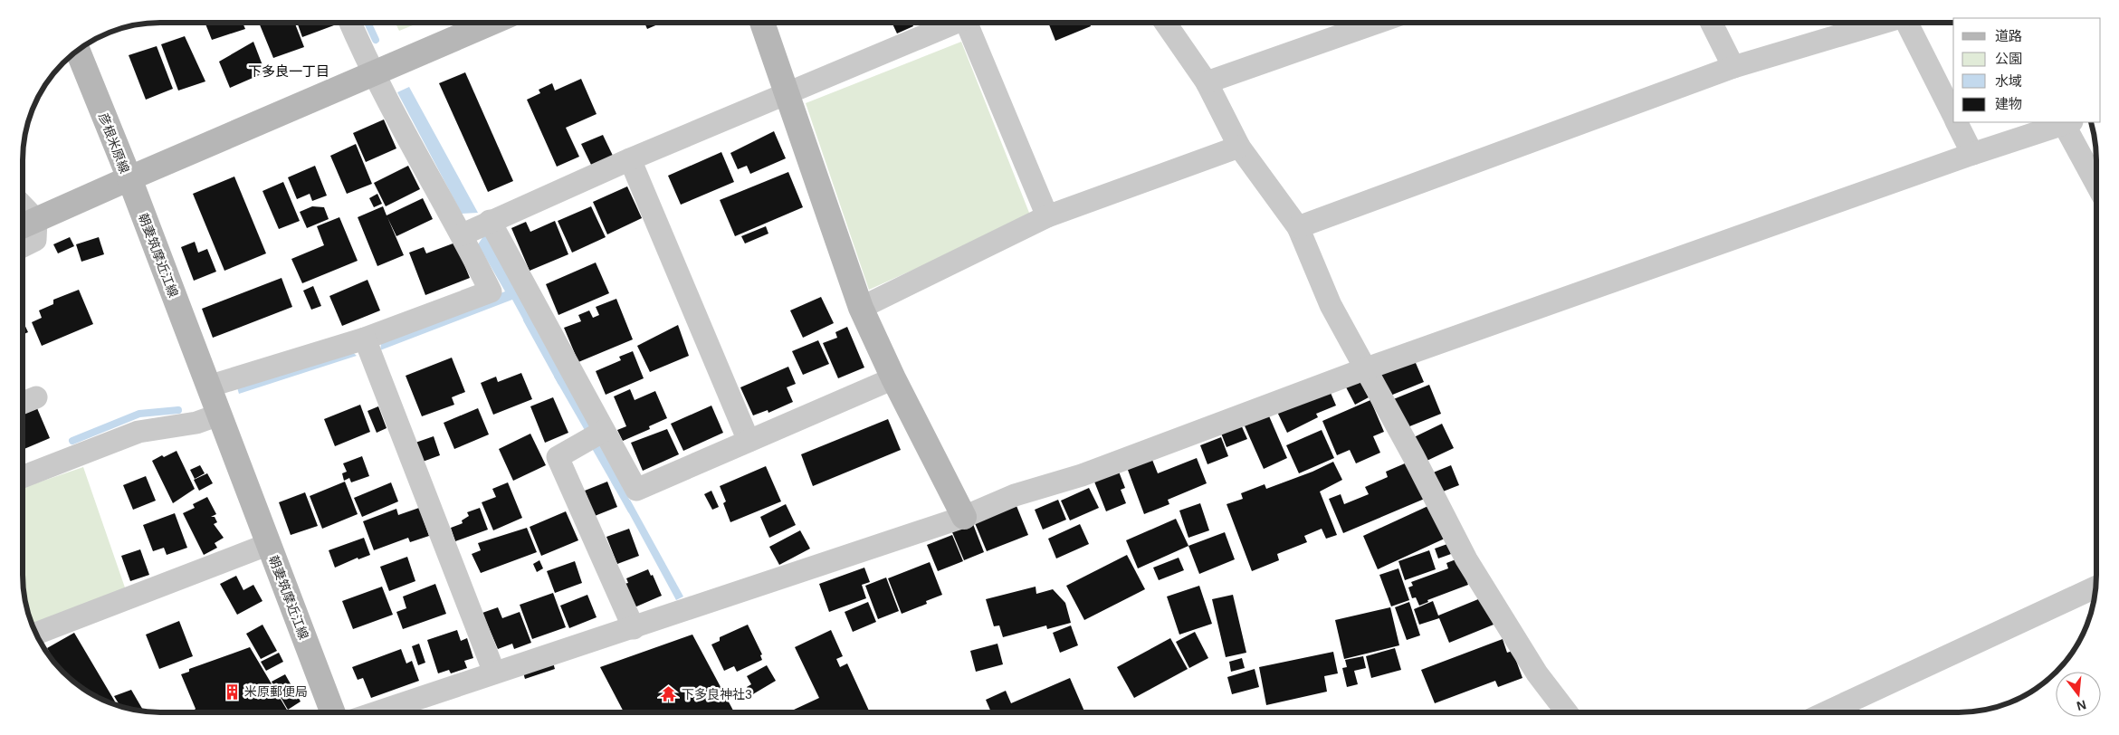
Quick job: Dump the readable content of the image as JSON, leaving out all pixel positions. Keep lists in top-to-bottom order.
{
  "streets": {
    "main road": ["彦根米原線", "朝妻筑摩近江線"]
  },
  "crossings": [
    ["彦根米原線", "朝妻筑摩近江線"]
  ],
  "districts": ["下多良一丁目"],
  "places": {
    "building": ["米原郵便局"],
    "temple": ["下多良神社3"]
  },
  "legend": [
    "道路",
    "公園",
    "水域",
    "建物"
  ],
  "north": "bottom"
}
